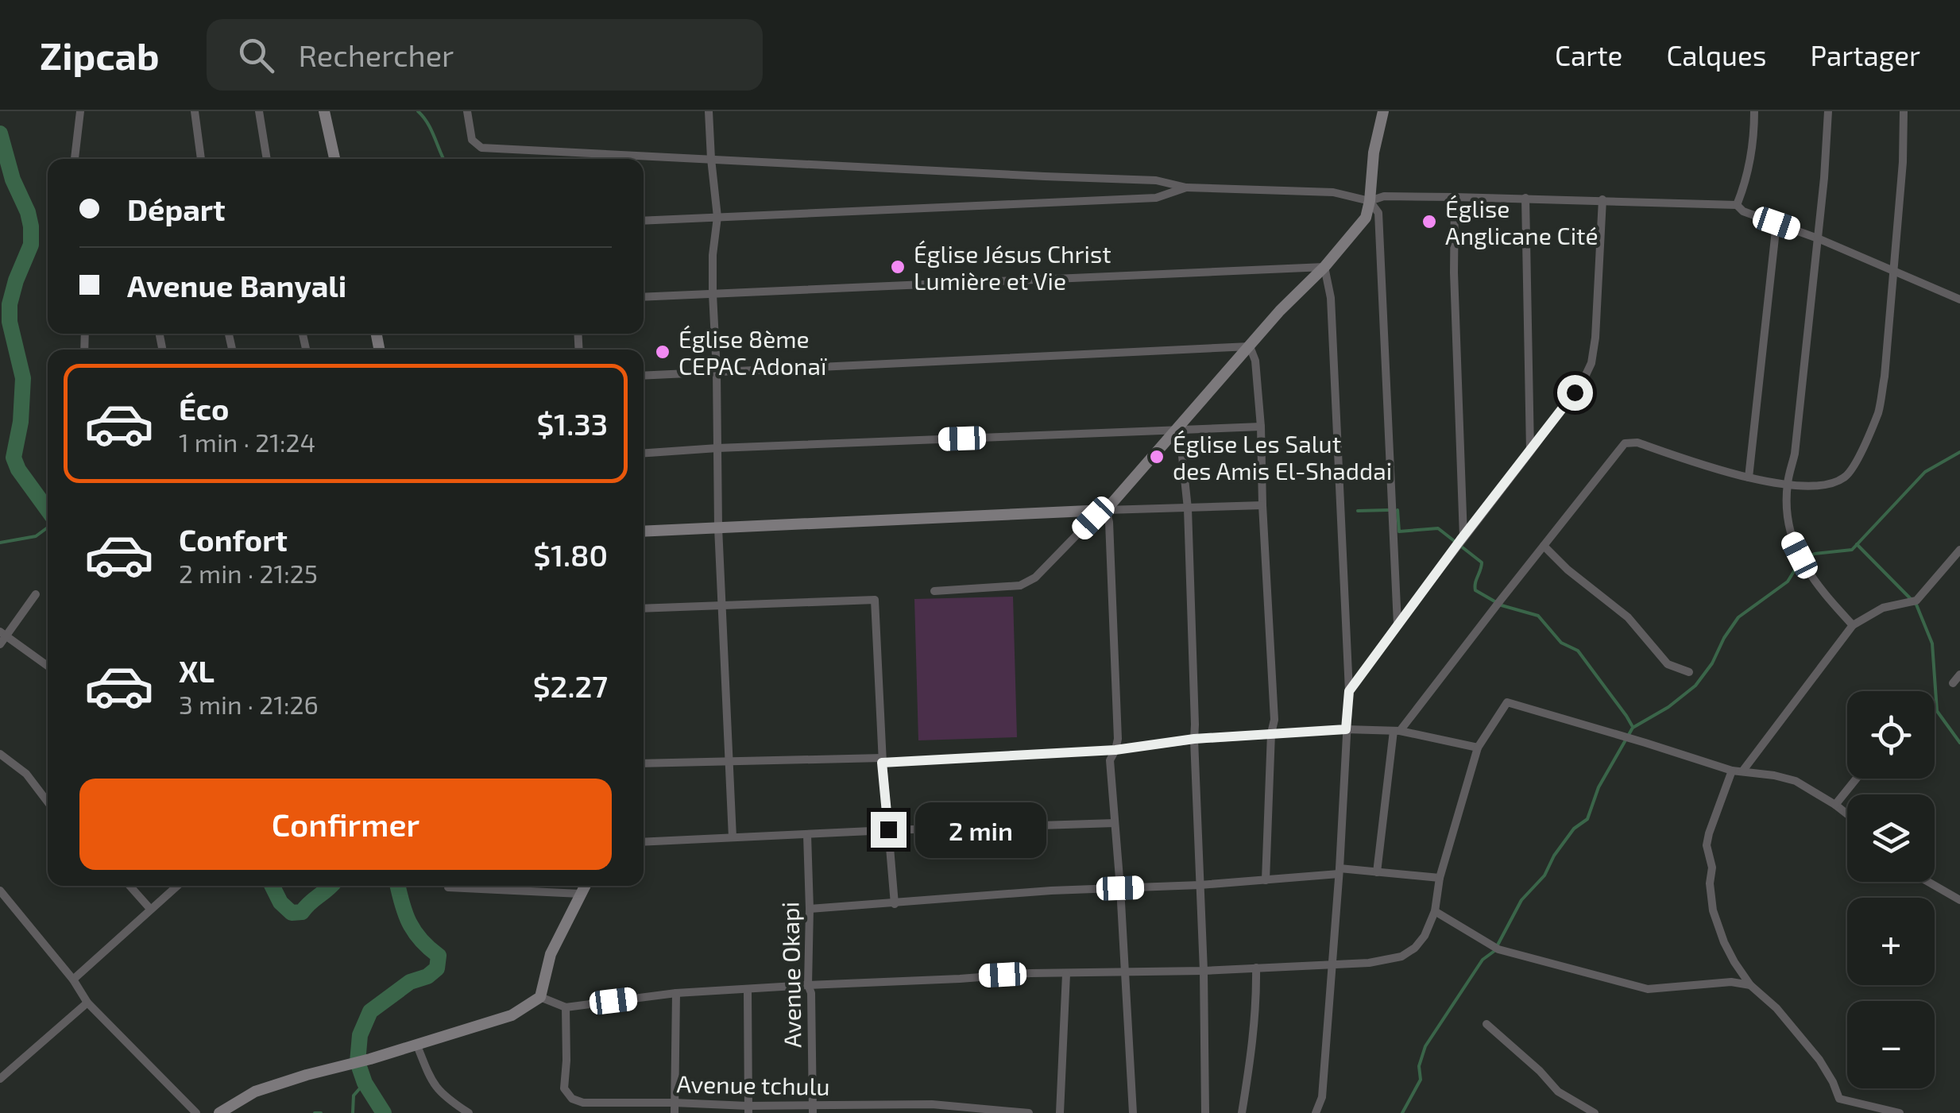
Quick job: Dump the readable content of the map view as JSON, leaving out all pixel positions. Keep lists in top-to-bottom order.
{
  "streets": {
    "street": ["Avenue Okapi", "Avenue tchulu"]
  },
  "crossings": [
    ["Avenue Okapi", "Avenue tchulu"]
  ],
  "places": [
    "Église Anglicane Cité",
    "Église Jésus Christ Lumière et Vie",
    "Église 8ème CEPAC Adonaï",
    "Église Les Salut des Amis El-Shaddai"
  ],
  "page": {
    "header": "Zipcab",
    "search": "Rechercher",
    "nav": ["Carte", "Calques", "Partager"],
    "banner": ["Départ", "Avenue Banyali"],
    "list": [
      {
        "name": "Éco",
        "note": "1 min · 21:24",
        "value": "$1.33"
      },
      {
        "name": "Confort",
        "note": "2 min · 21:25",
        "value": "$1.80"
      },
      {
        "name": "XL",
        "note": "3 min · 21:26",
        "value": "$2.27"
      }
    ],
    "map_buttons": ["+", "−"],
    "buttons": "Confirmer",
    "bubble": "2 min"
  }
}
